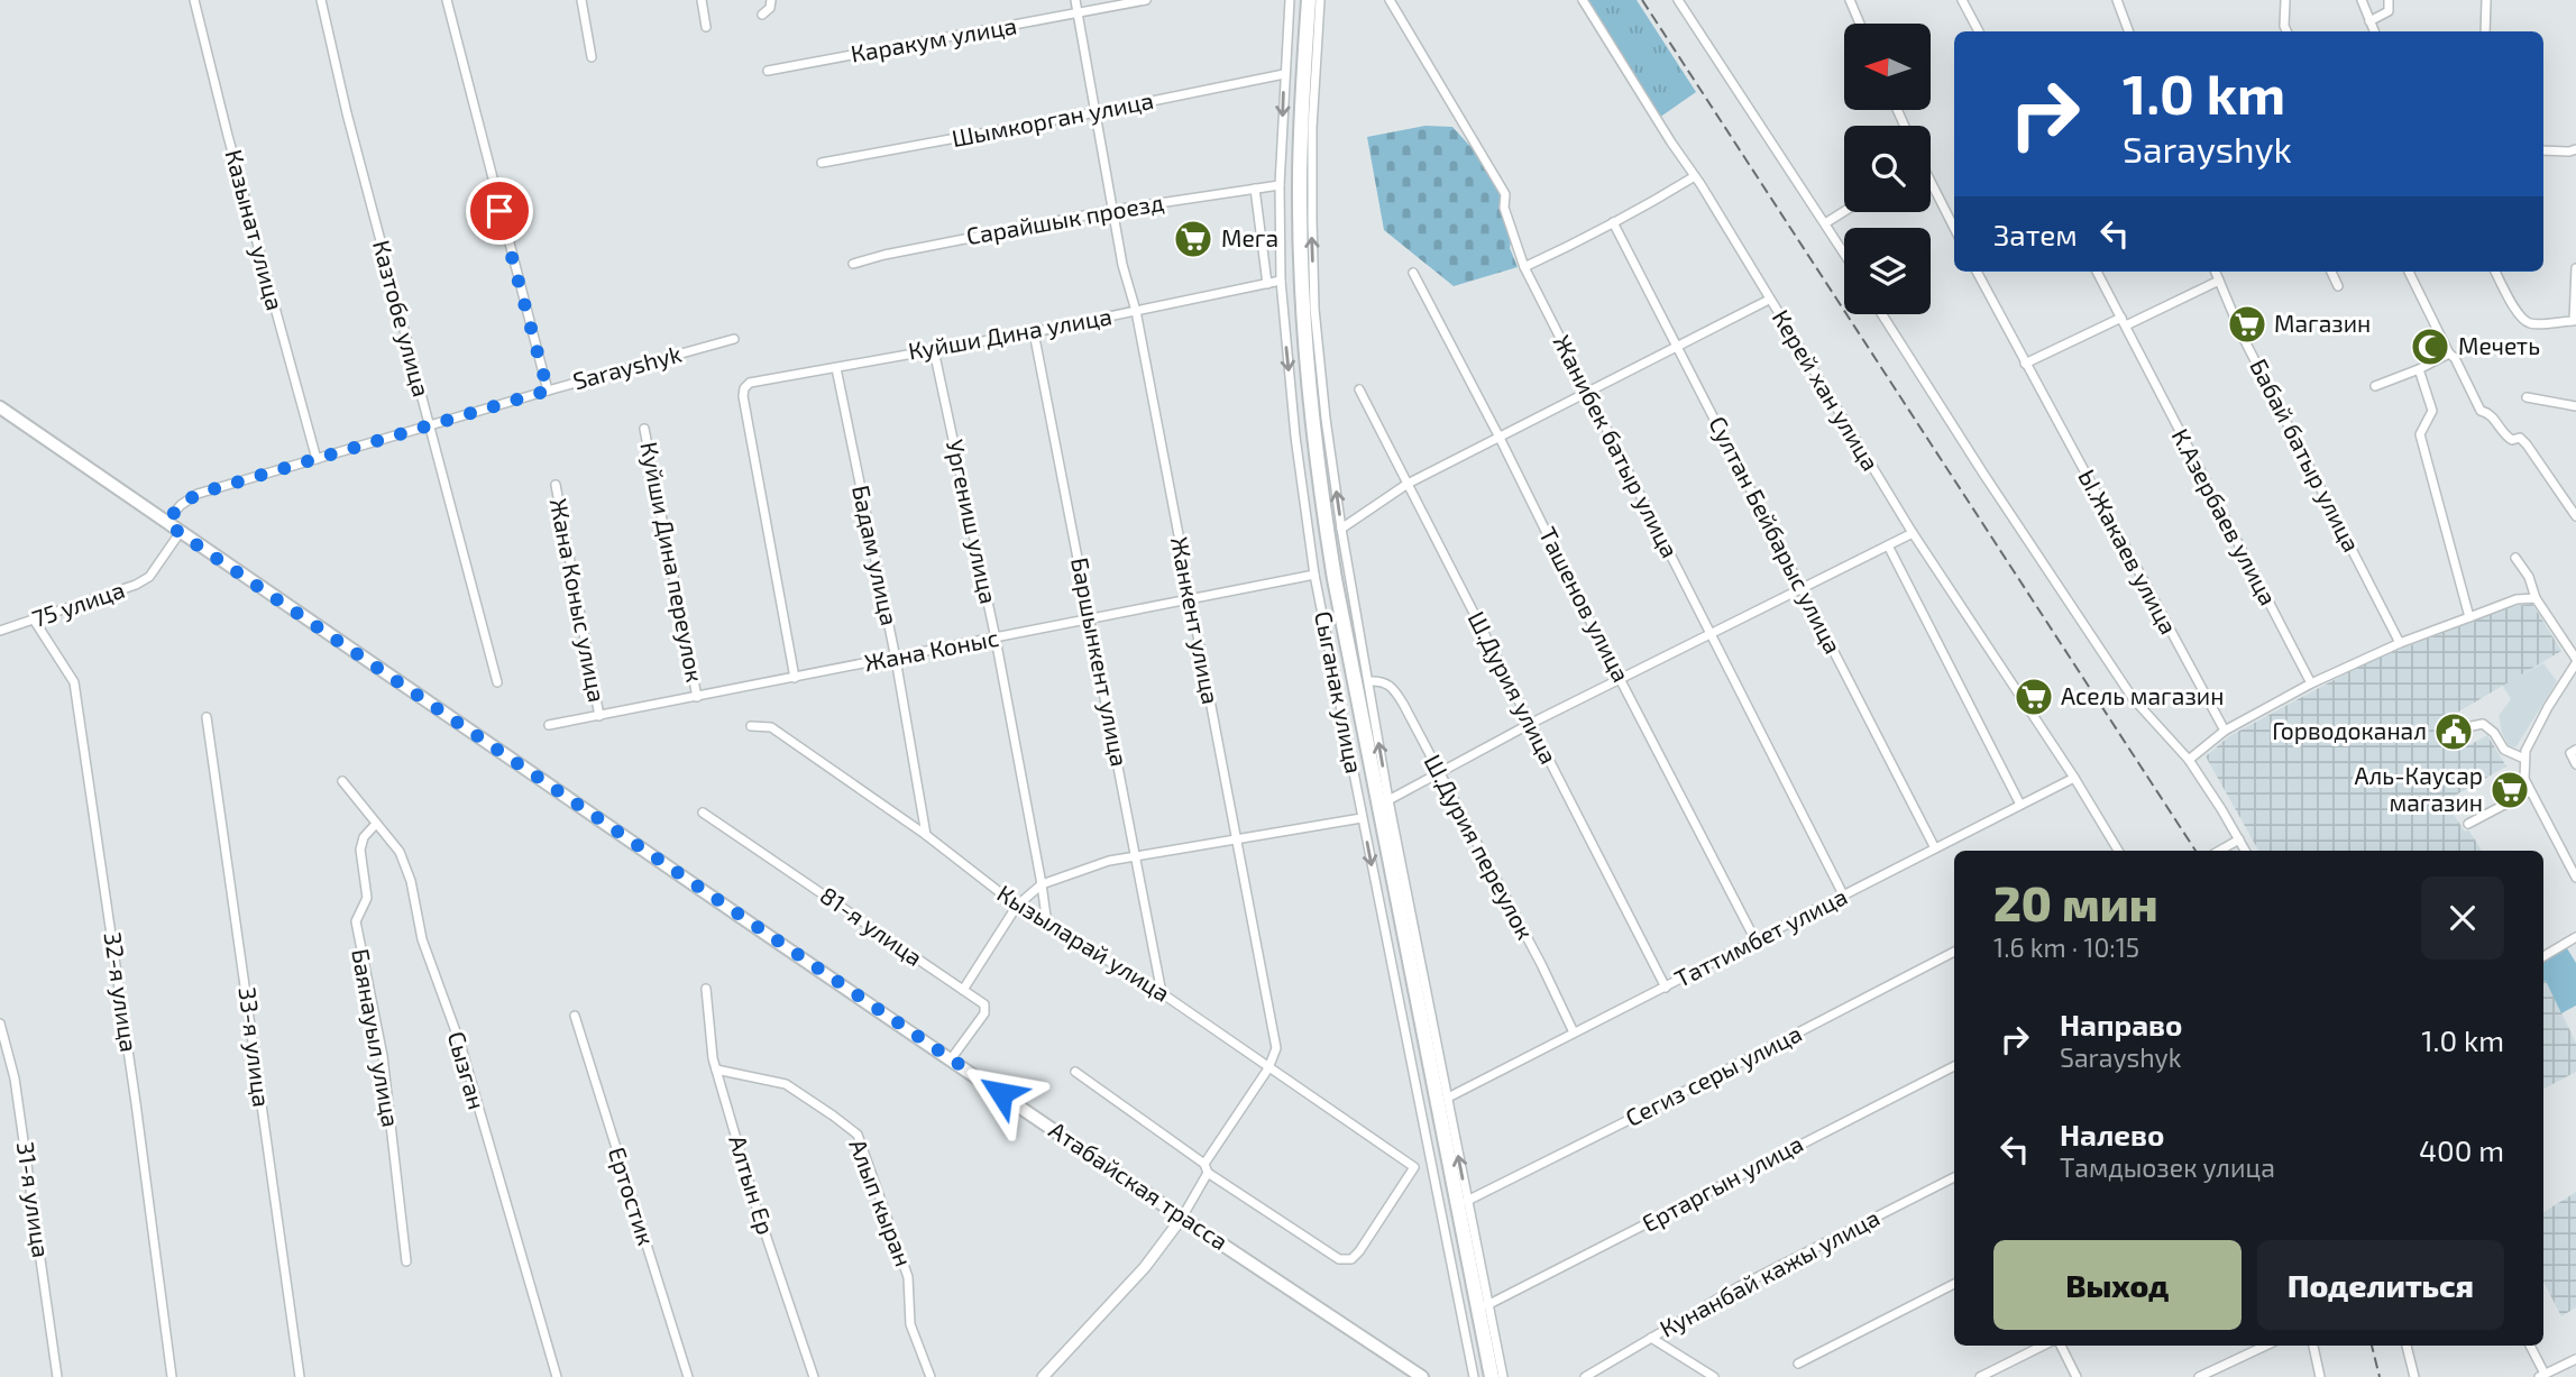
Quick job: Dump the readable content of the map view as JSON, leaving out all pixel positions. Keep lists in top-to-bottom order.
{
  "streets": {
    "main road": ["Атабайская трасса"],
    "street": [
      "Каракум улица",
      "Шымкорган улица",
      "Сарайшык проезд",
      "Казынат улица",
      "Казтобе улица",
      "Куйши Дина улица",
      "Sarayshyk",
      "Керей хан улица",
      "Жанибек батыр улица",
      "Бабай батыр улица",
      "К.Азербаев улица",
      "Ургениш улица",
      "Султан Бейбарыс улица",
      "Ы.Жакаев улица",
      "Бадам улица",
      "Куйши Дина переулок",
      "Жана Коныс улица",
      "75 улица",
      "Ташенов улица",
      "Жанкент улица",
      "Жана Коныс",
      "Баршынкент улица",
      "Ш.Дурия улица",
      "Сыганак улица",
      "Ш.Дурия переулок",
      "81-я улица",
      "Таттимбет улица",
      "Кызыларай улица",
      "32-я улица",
      "Баянауыл улица",
      "33-я улица",
      "Сызган",
      "Сегиз серы улица",
      "Ертаргын улица",
      "Алтын Ер",
      "Ертостик",
      "31-я улица",
      "Алып кыран",
      "Кунанбай кажы улица"
    ]
  },
  "crossings": [
    ["Каракум улица", "Жанкент улица"],
    ["Шымкорган улица", "Жанкент улица"],
    ["Шымкорган улица", "Сыганак улица"],
    ["Сарайшык проезд", "Жанкент улица"],
    ["Сарайшык проезд", "Сыганак улица"],
    ["Казынат улица", "Sarayshyk"],
    ["Казтобе улица", "Sarayshyk"],
    ["Куйши Дина улица", "Ургениш улица"],
    ["Куйши Дина улица", "Бадам улица"],
    ["Куйши Дина улица", "Жанкент улица"],
    ["Куйши Дина улица", "Жана Коныс"],
    ["Куйши Дина улица", "Баршынкент улица"],
    ["Куйши Дина улица", "Сыганак улица"],
    ["Sarayshyk", "Атабайская трасса"],
    ["Керей хан улица", "Таттимбет улица"],
    ["Жанибек батыр улица", "Таттимбет улица"],
    ["Ургениш улица", "Жана Коныс"],
    ["Ургениш улица", "Кызыларай улица"],
    ["Султан Бейбарыс улица", "Таттимбет улица"],
    ["Бадам улица", "Жана Коныс"],
    ["Бадам улица", "Кызыларай улица"],
    ["Куйши Дина переулок", "Жана Коныс"],
    ["Жана Коныс улица", "Жана Коныс"],
    ["75 улица", "32-я улица"],
    ["75 улица", "Атабайская трасса"],
    ["Ташенов улица", "Таттимбет улица"],
    ["Жанкент улица", "Жана Коныс"],
    ["Жанкент улица", "Кызыларай улица"],
    ["Жанкент улица", "Атабайская трасса"],
    ["Жана Коныс", "Баршынкент улица"],
    ["Жана Коныс", "Сыганак улица"],
    ["Баршынкент улица", "Кызыларай улица"],
    ["Ш.Дурия улица", "Таттимбет улица"],
    ["Ш.Дурия переулок", "Таттимбет улица"],
    ["81-я улица", "Атабайская трасса"],
    ["Баянауыл улица", "Сызган"],
    ["Алтын Ер", "Алып кыран"]
  ],
  "places": {
    "supermarket": [
      "Мега",
      "Магазин",
      "Асель магазин",
      "Аль-Каусар магазин"
    ],
    "mosque": ["Мечеть"],
    "public building": ["Горводоканал"]
  },
  "north": "left",
  "page": {
    "turn": ["1.0 km", "Sarayshyk"],
    "then": "Затем",
    "heading": ["20 мин", "1.6 km · 10:15"],
    "list": [
      {
        "name": "Направо",
        "note": "Sarayshyk",
        "value": "1.0 km"
      },
      {
        "name": "Налево",
        "note": "Тамдыозек улица",
        "value": "400 m"
      }
    ],
    "buttons": ["Выход", "Поделиться"]
  }
}
